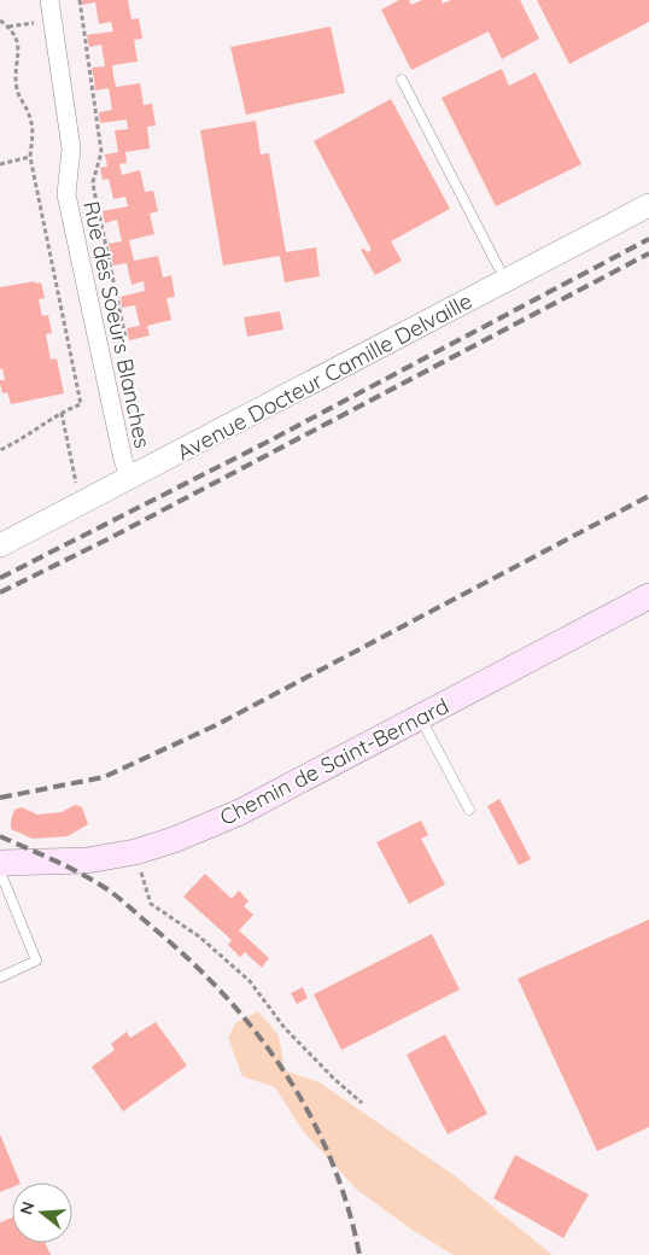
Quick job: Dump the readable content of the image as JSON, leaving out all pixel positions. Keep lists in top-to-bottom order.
{
  "streets": {
    "main road": ["Chemin de Saint-Bernard"],
    "street": ["Rue des Soeurs Blanches", "Avenue Docteur Camille Delvaille"]
  },
  "crossings": [
    ["Rue des Soeurs Blanches", "Avenue Docteur Camille Delvaille"]
  ],
  "north": "left"
}
